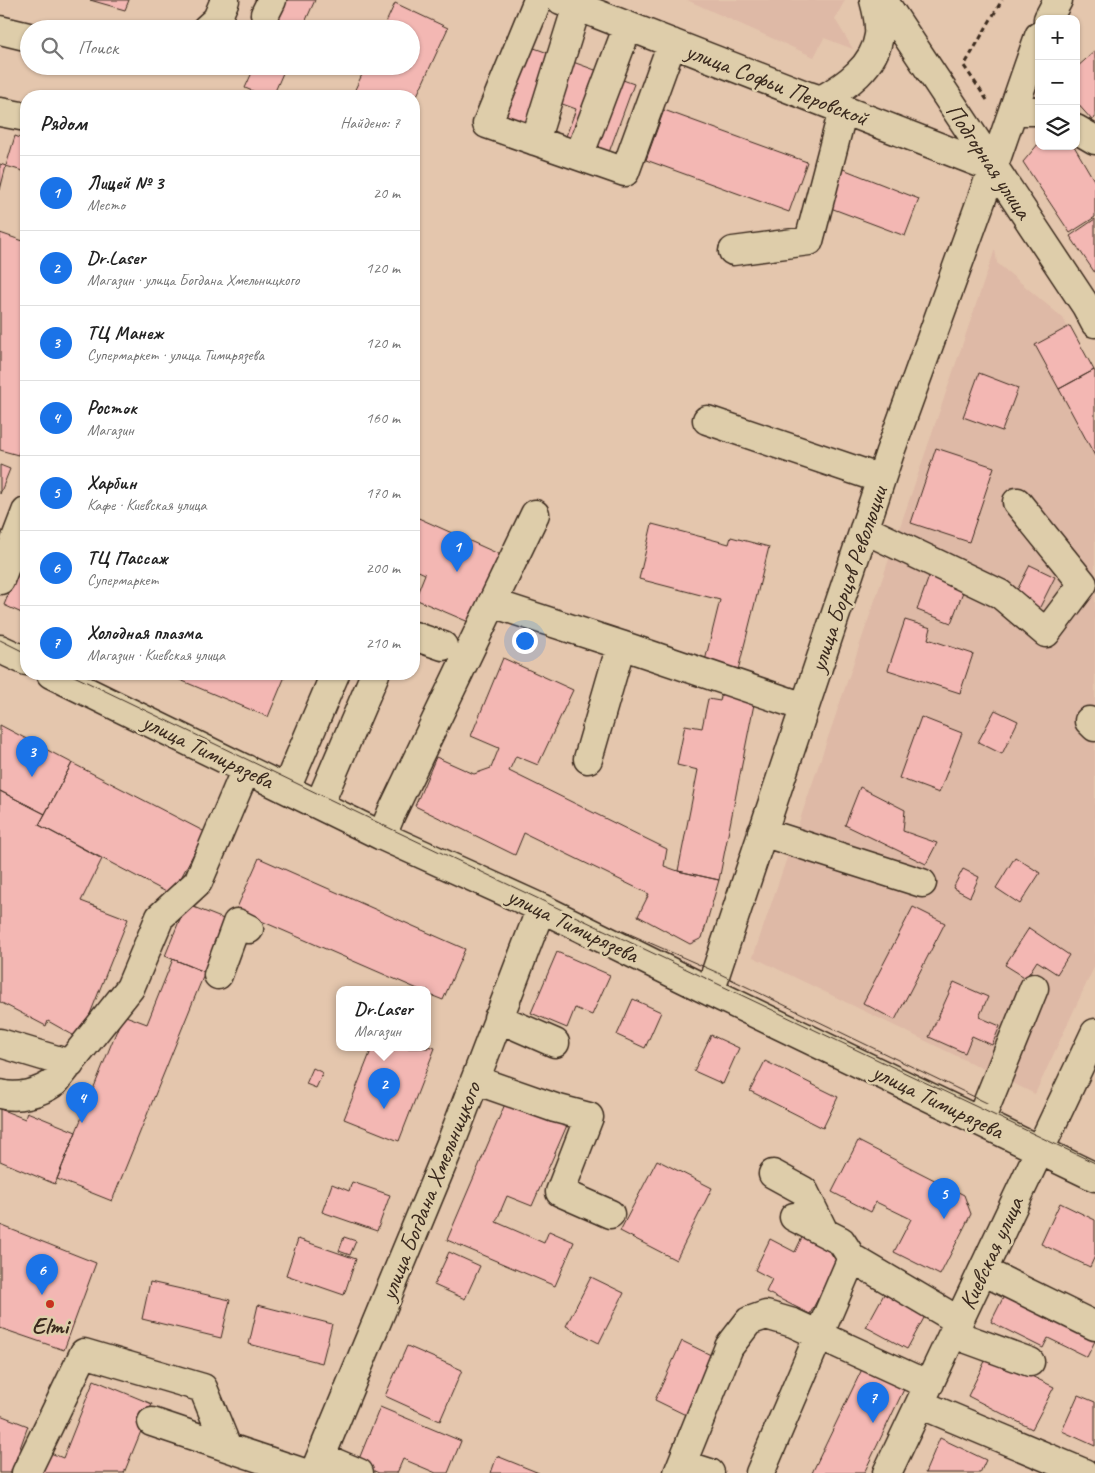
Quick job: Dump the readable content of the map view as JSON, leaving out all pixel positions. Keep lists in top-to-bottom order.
{
  "streets": {
    "street": [
      "улица Софьи Перовской",
      "Подгорная улица",
      "улица Борцов Революции",
      "улица Тимирязева",
      "улица Богдана Хмельницкого",
      "Киевская улица"
    ]
  },
  "crossings": [
    ["улица Софьи Перовской", "Подгорная улица"],
    ["улица Софьи Перовской", "улица Борцов Революции"],
    ["Подгорная улица", "улица Борцов Революции"],
    ["улица Борцов Революции", "улица Тимирязева"],
    ["улица Тимирязева", "улица Богдана Хмельницкого"],
    ["улица Тимирязева", "Киевская улица"]
  ],
  "places": ["Elmi"],
  "page": {
    "map_buttons": ["+", "−"],
    "search": "Поиск",
    "heading": ["Рядом", "Найдено: 7"],
    "list": [
      {
        "mark": "1",
        "name": "Лицей № 3",
        "note": "Место",
        "value": "20 m"
      },
      {
        "mark": "2",
        "name": "Dr.Laser",
        "note": "Магазин · улица Богдана Хмельницкого",
        "value": "120 m"
      },
      {
        "mark": "3",
        "name": "ТЦ Манеж",
        "note": "Супермаркет · улица Тимирязева",
        "value": "120 m"
      },
      {
        "mark": "4",
        "name": "Росток",
        "note": "Магазин",
        "value": "160 m"
      },
      {
        "mark": "5",
        "name": "Харбин",
        "note": "Кафе · Киевская улица",
        "value": "170 m"
      },
      {
        "mark": "6",
        "name": "ТЦ Пассаж",
        "note": "Супермаркет",
        "value": "200 m"
      },
      {
        "mark": "7",
        "name": "Холодная плазма",
        "note": "Магазин · Киевская улица",
        "value": "210 m"
      }
    ],
    "pins": [
      "1",
      "3",
      "2",
      "4",
      "5",
      "6",
      "7"
    ],
    "popup": ["Dr.Laser", "Магазин"]
  }
}
